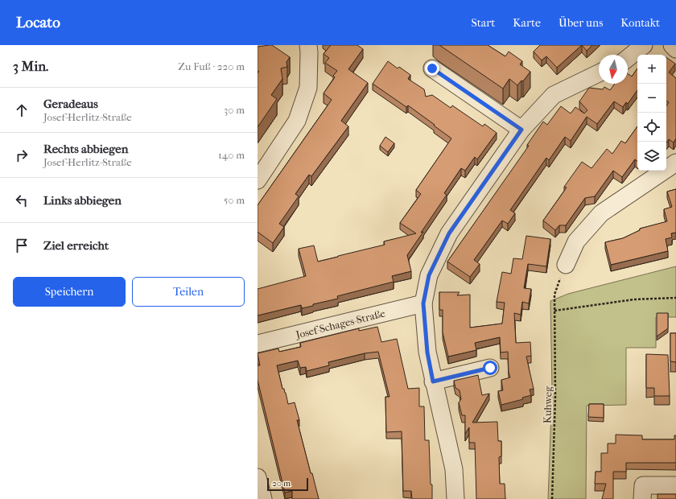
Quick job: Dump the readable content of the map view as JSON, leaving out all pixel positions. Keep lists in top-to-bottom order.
{
  "streets": {
    "street": ["Josef-Schages-Straße"],
    "path": ["Kuhweg"]
  },
  "scale_bar": "20 m",
  "north": "bottom",
  "page": {
    "header": "Locato",
    "nav": [
      "Start",
      "Karte",
      "Über uns",
      "Kontakt"
    ],
    "heading": ["3 Min.", "Zu Fuß · 220 m"],
    "map_buttons": ["+", "−"],
    "list": [
      ["Geradeaus", "Josef-Herlitz-Straße", "30 m"],
      ["Rechts abbiegen", "Josef-Herlitz-Straße", "140 m"],
      ["Links abbiegen", "50 m"],
      "Ziel erreicht"
    ],
    "buttons": ["Speichern", "Teilen"],
    "scale": "20 m"
  }
}
